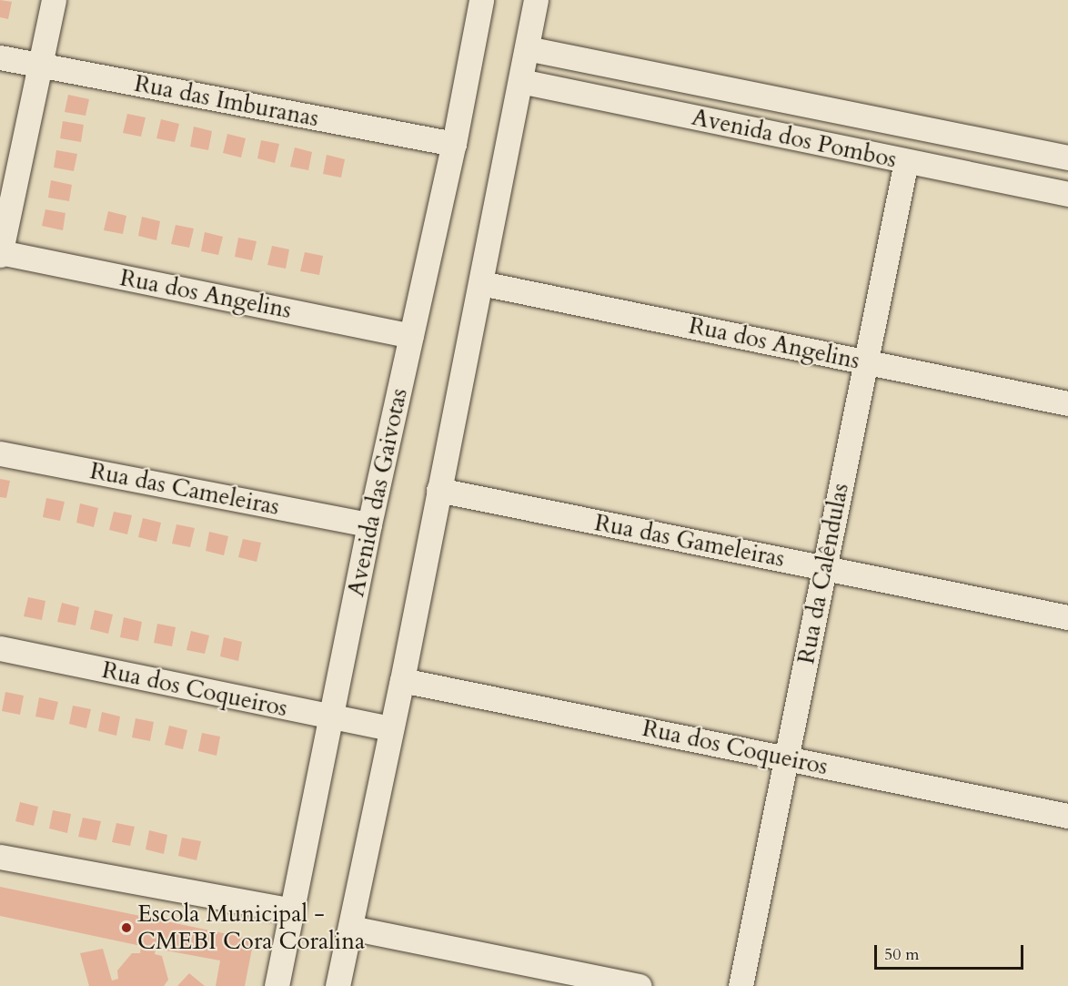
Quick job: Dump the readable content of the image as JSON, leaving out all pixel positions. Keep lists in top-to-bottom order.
{
  "streets": {
    "street": [
      "Rua das Imburanas",
      "Avenida dos Pombos",
      "Rua dos Angelins",
      "Rua das Cameleiras",
      "Avenida das Gaivotas",
      "Rua das Gameleiras",
      "Rua da Calêndulas",
      "Rua dos Coqueiros"
    ]
  },
  "crossings": [
    ["Rua das Imburanas", "Avenida das Gaivotas"],
    ["Avenida dos Pombos", "Rua da Calêndulas"],
    ["Rua dos Angelins", "Avenida das Gaivotas"],
    ["Rua dos Angelins", "Rua da Calêndulas"],
    ["Rua das Cameleiras", "Avenida das Gaivotas"],
    ["Avenida das Gaivotas", "Rua dos Coqueiros"],
    ["Rua das Gameleiras", "Rua da Calêndulas"],
    ["Rua da Calêndulas", "Rua dos Coqueiros"]
  ],
  "places": ["Escola Municipal - CMEBI Cora Coralina"],
  "scale_bar": "50 m"
}
